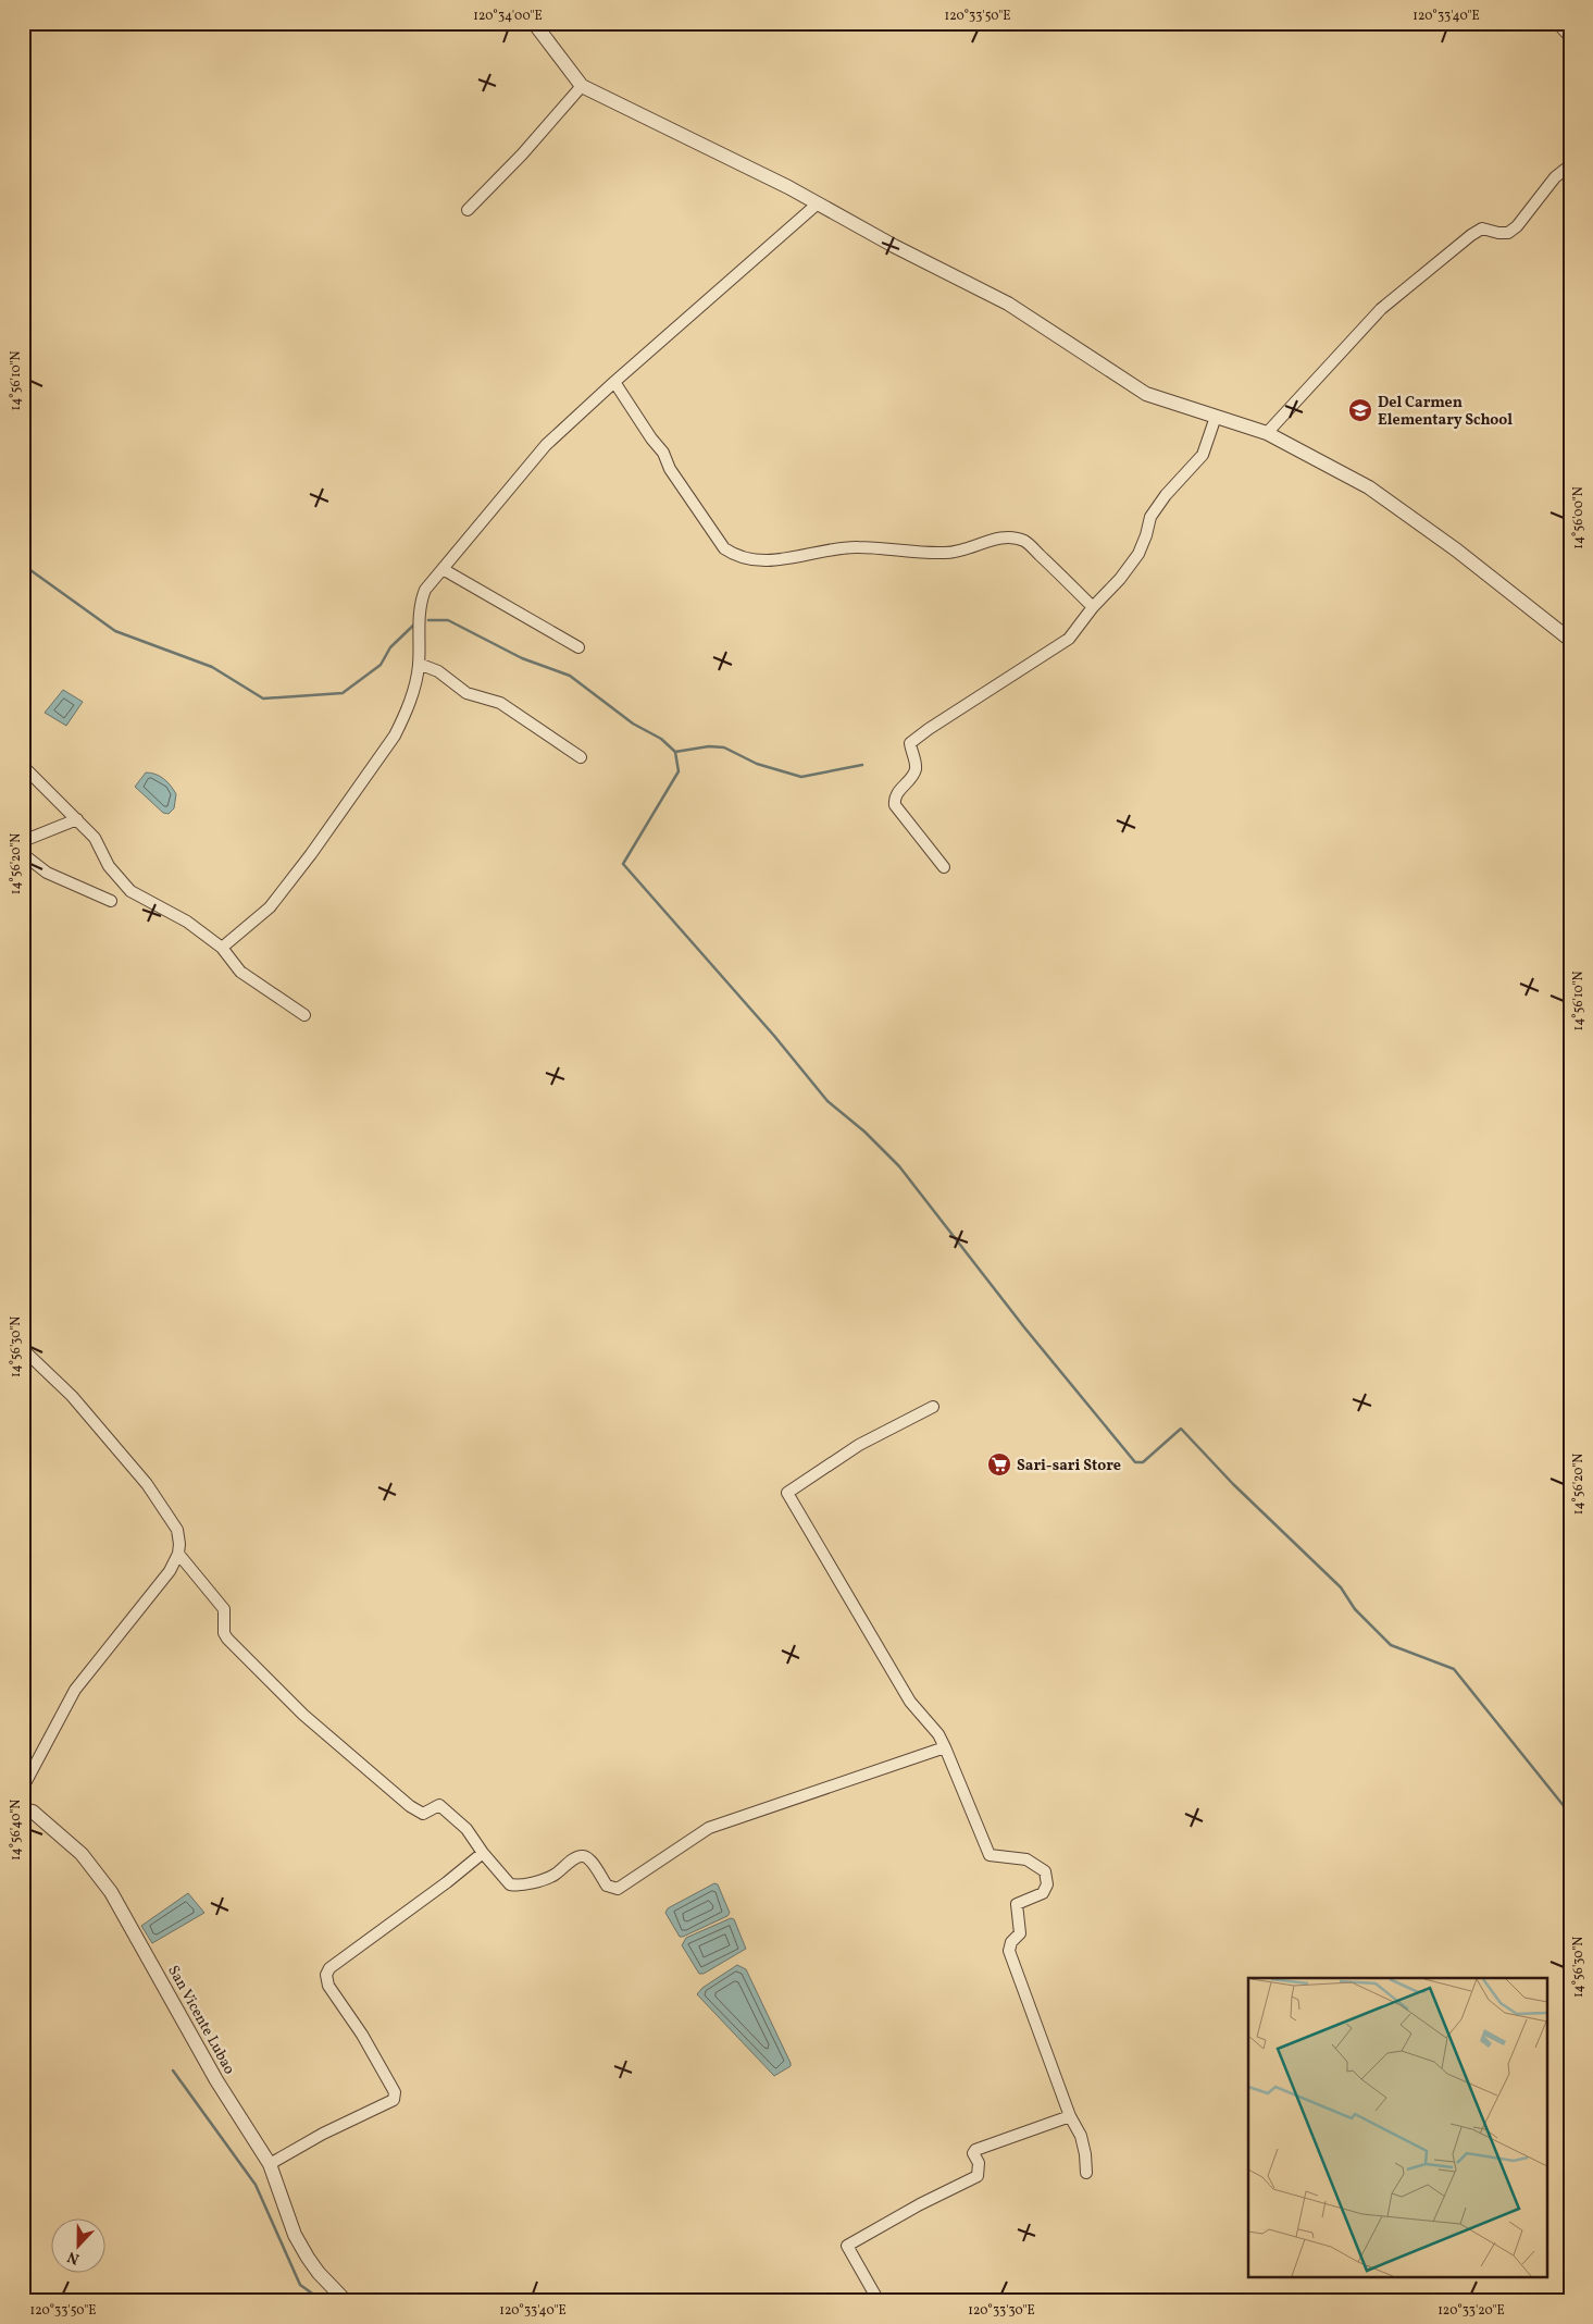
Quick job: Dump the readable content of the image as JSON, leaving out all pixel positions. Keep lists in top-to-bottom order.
{
  "streets": {
    "street": ["San Vicente Lubao"]
  },
  "places": {
    "school or university": ["Del Carmen Elementary School"],
    "supermarket": ["Sari-sari Store"]
  },
  "north": "bottom",
  "coordinates": [
    "120°34'00\"E",
    "120°33'50\"E",
    "120°33'40\"E",
    "14°56'10\"N",
    "14°56'00\"N",
    "14°56'20\"N",
    "14°56'30\"N",
    "14°56'40\"N",
    "120°33'30\"E",
    "120°33'20\"E"
  ]
}
